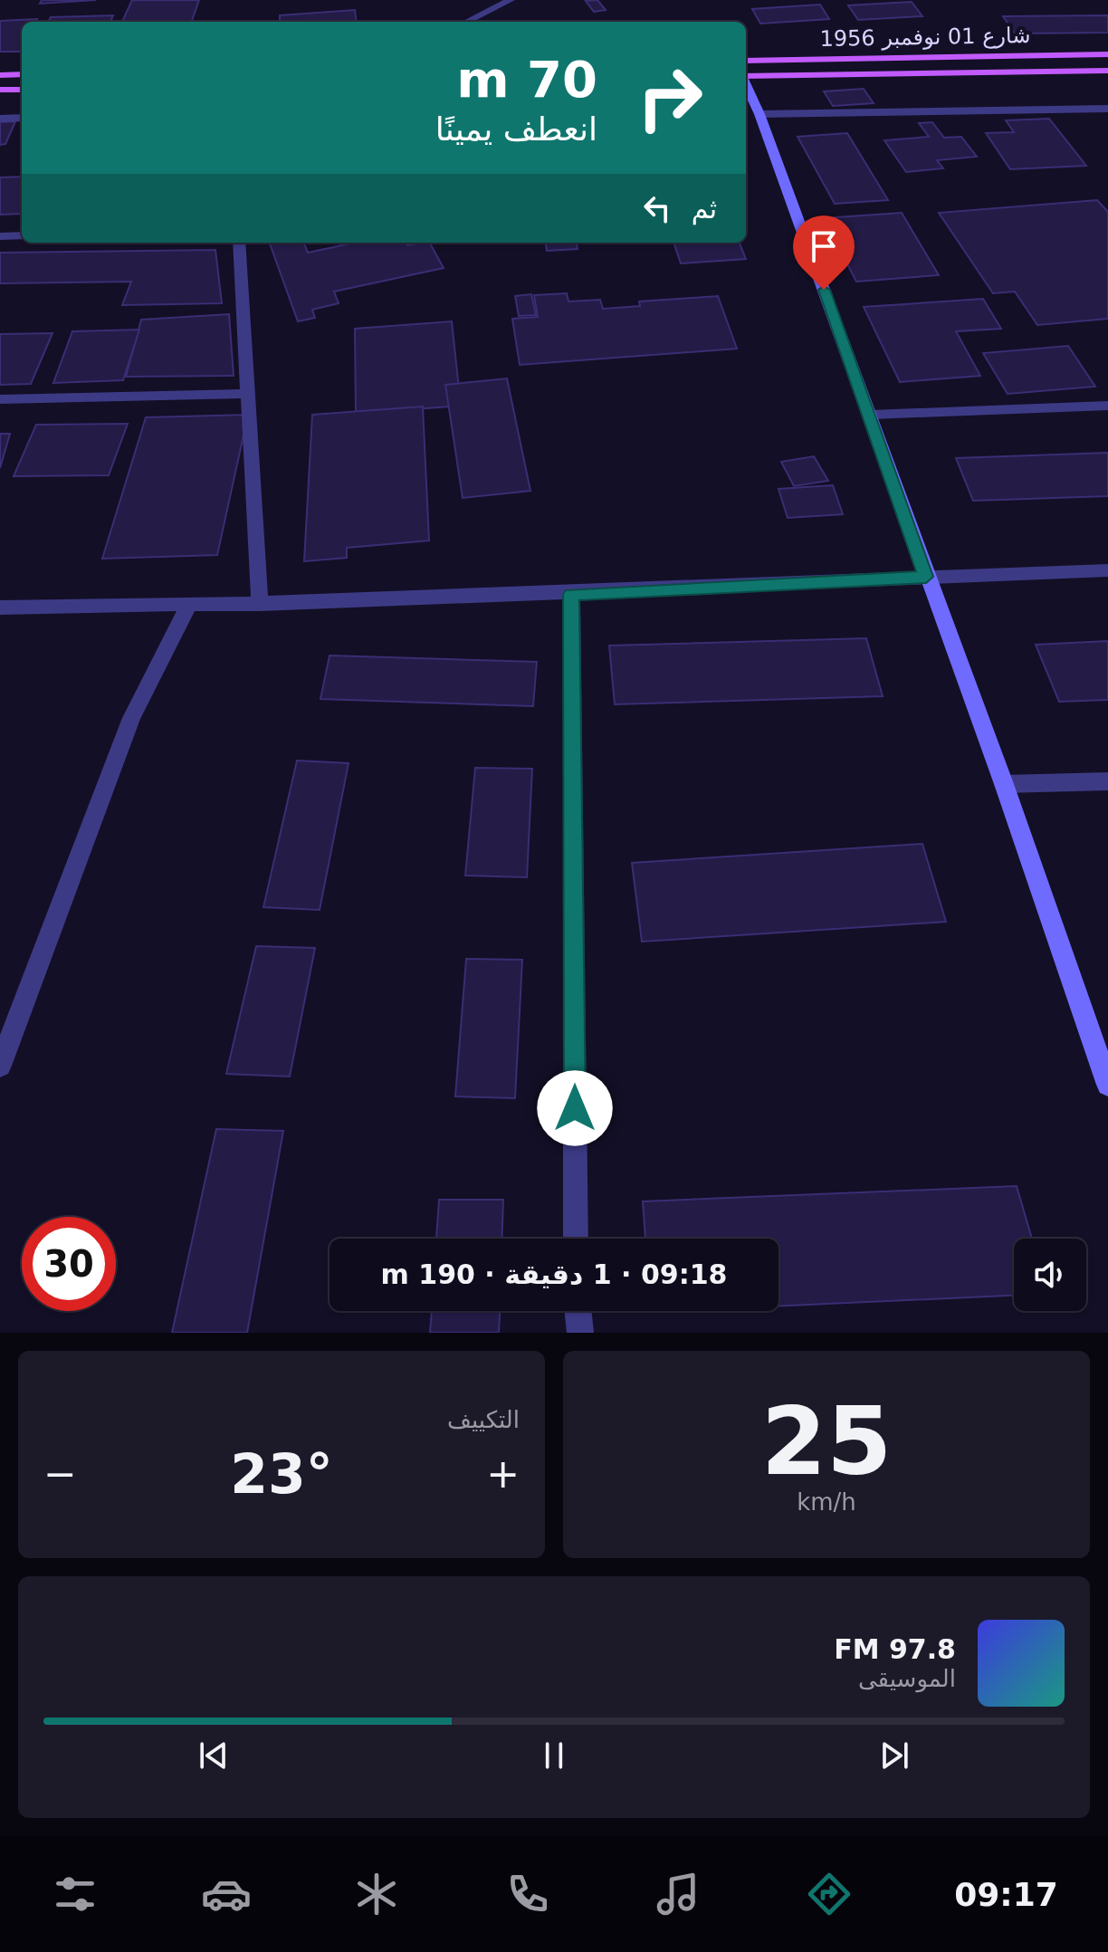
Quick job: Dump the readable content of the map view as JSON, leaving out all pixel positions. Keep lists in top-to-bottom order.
{
  "streets": {
    "main road": ["شارع 01 نوفمبر 1956"]
  },
  "page": {
    "turn": ["70 m", "انعطف يمينًا"],
    "then": "ثم",
    "limit": "30",
    "trip": "09:18 · 1 دقيقة · 190 m",
    "tile": [
      ["25", "km/h"],
      "التكييف"
    ],
    "heat": ["−", "23°", "+"],
    "song": ["97.8 FM", "الموسيقى"],
    "tabs": "09:17"
  }
}
